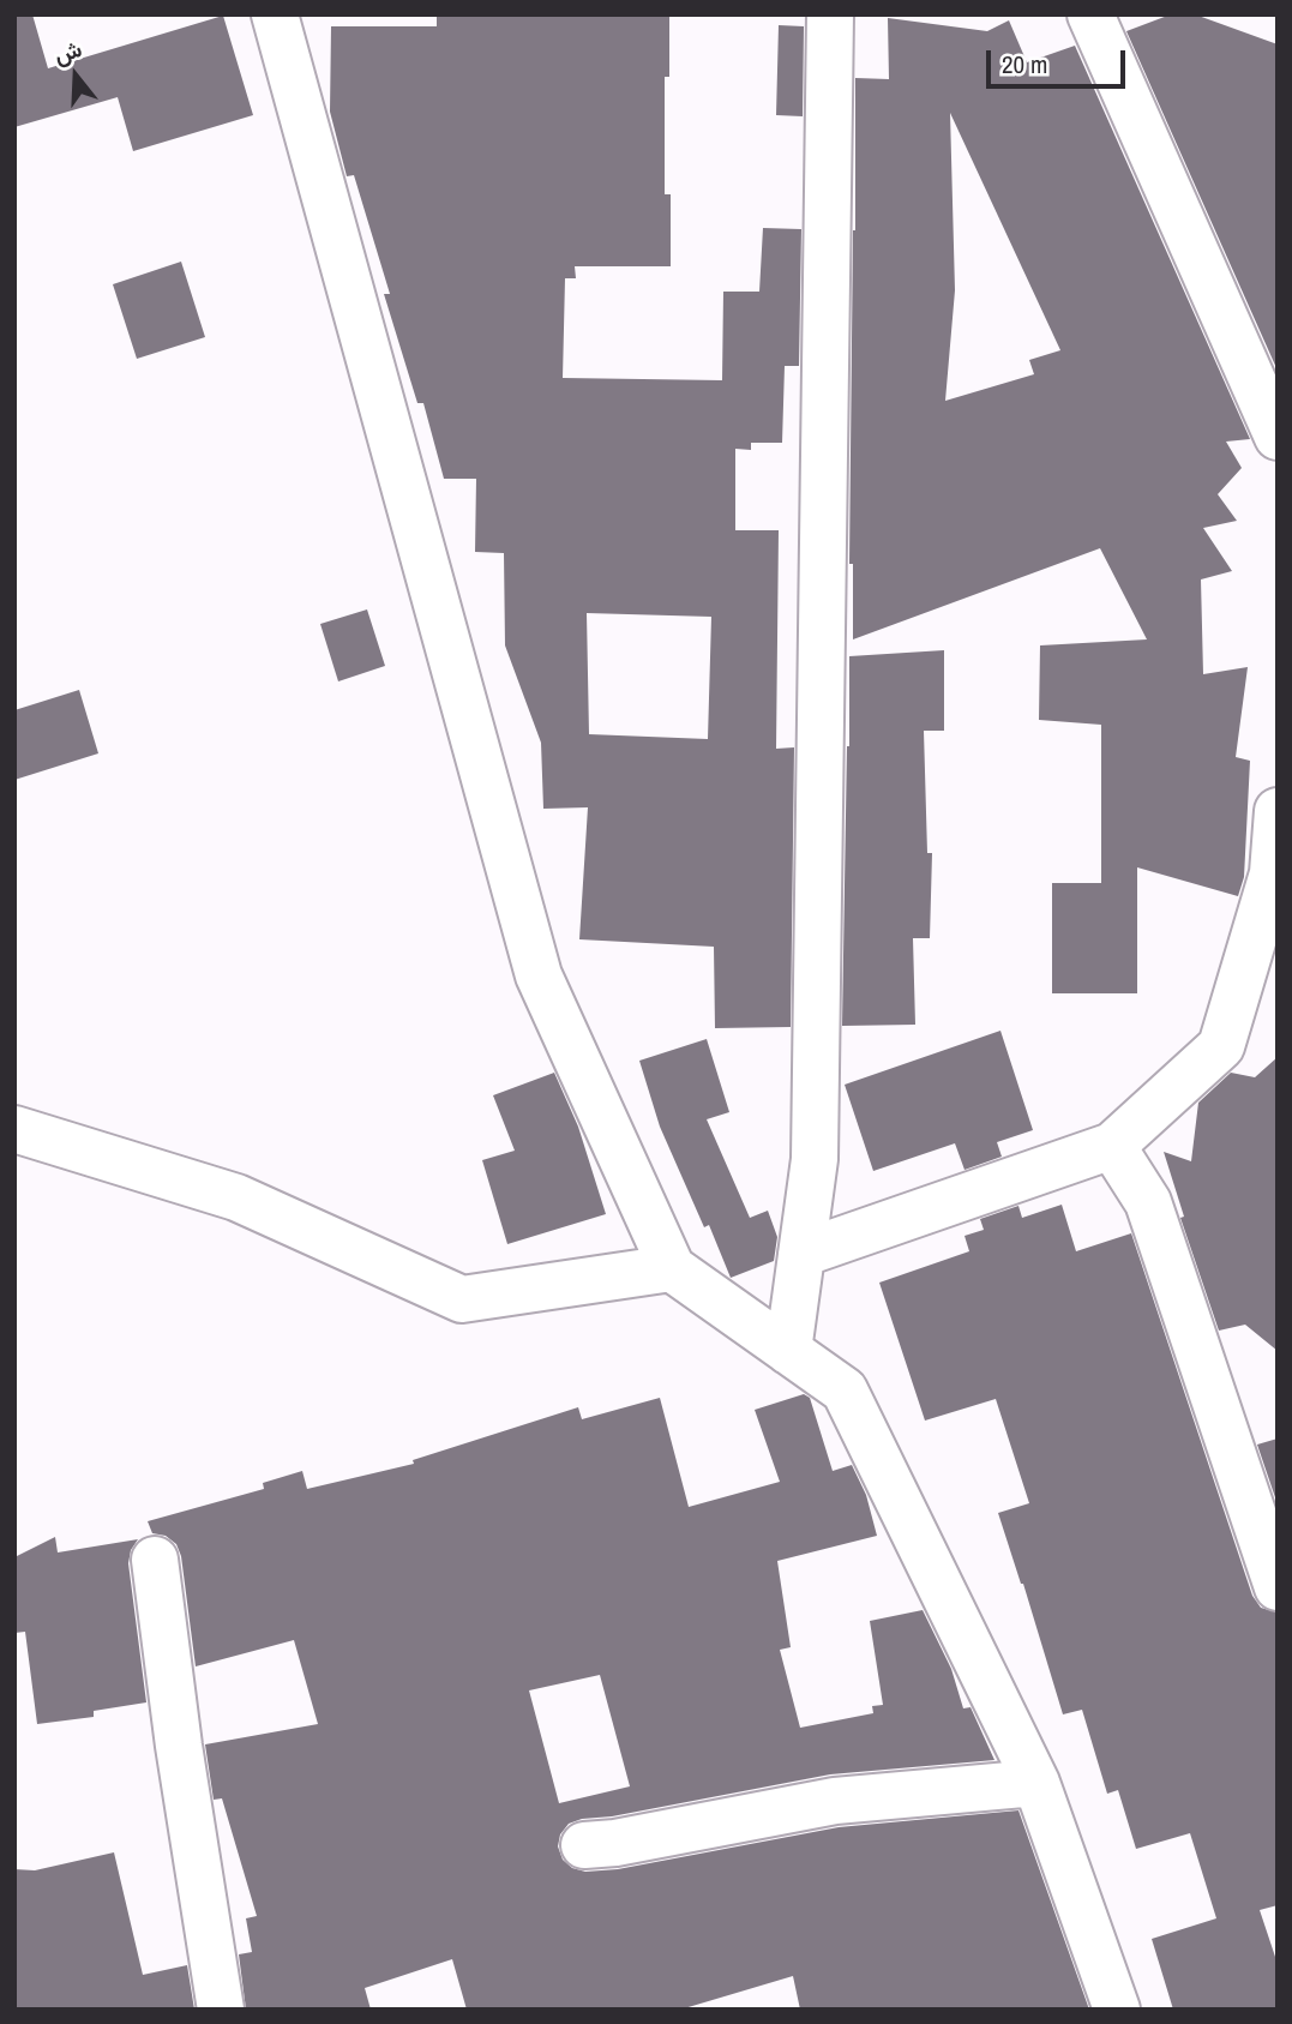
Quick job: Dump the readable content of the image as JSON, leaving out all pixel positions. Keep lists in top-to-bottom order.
{
  "scale_bar": "20 m",
  "north": "top"
}
